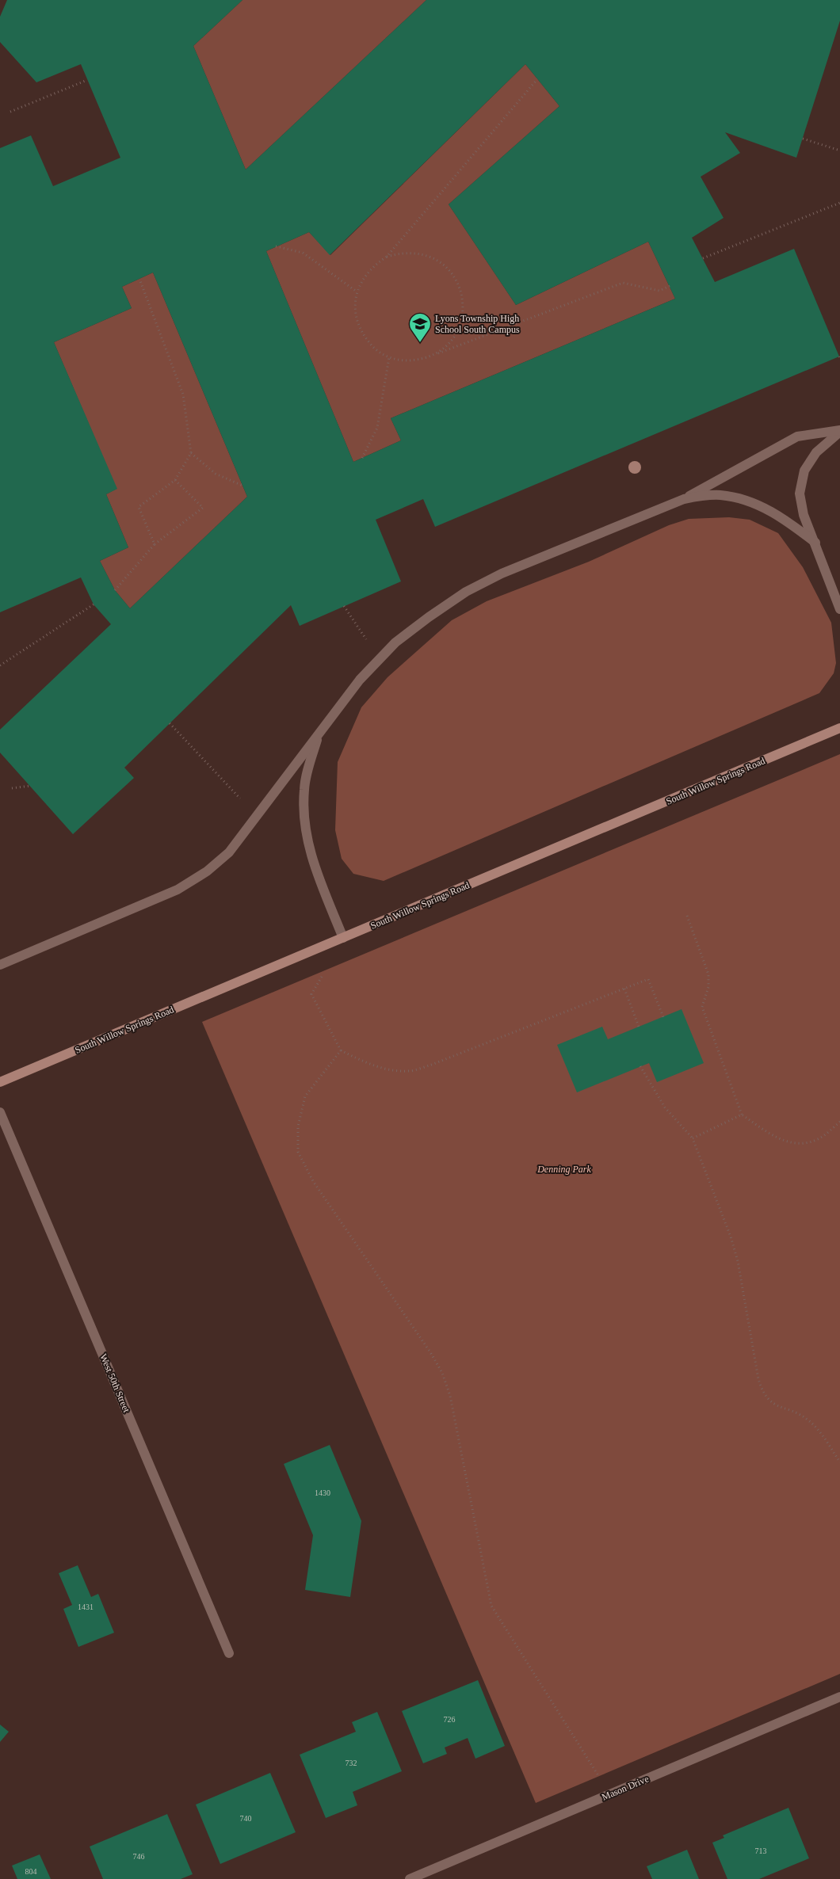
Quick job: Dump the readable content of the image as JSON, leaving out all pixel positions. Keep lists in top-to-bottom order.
{
  "streets": {
    "street": ["South Willow Springs Road", "West 50th Street", "Mason Drive"]
  },
  "parks": ["Denning Park"],
  "places": {
    "school or university": ["Lyons Township High School South Campus"]
  },
  "house_numbers": [
    "1430",
    "1431",
    "726",
    "732",
    "740",
    "713",
    "746",
    "804"
  ]
}
